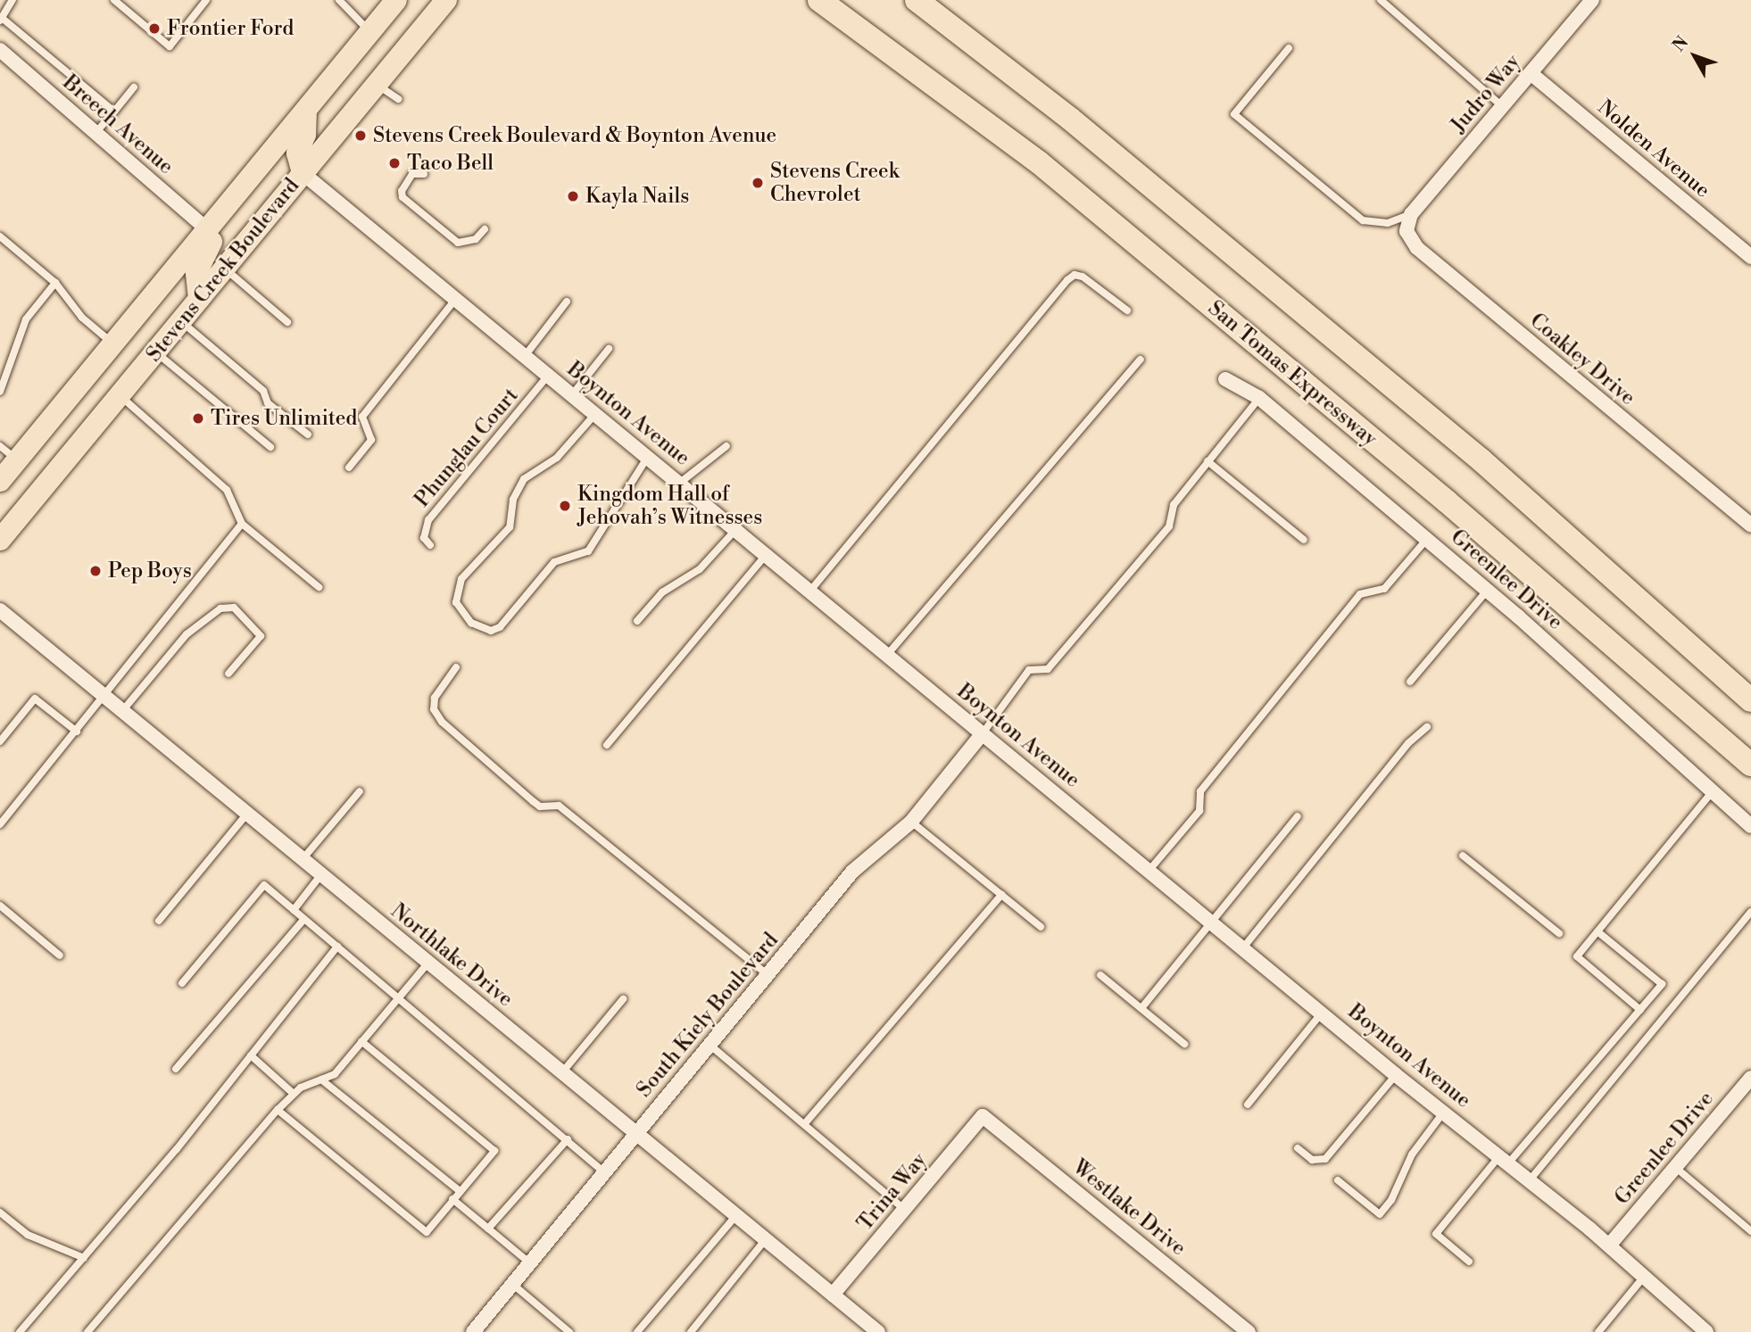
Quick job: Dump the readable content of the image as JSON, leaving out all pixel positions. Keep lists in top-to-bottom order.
{
  "streets": {
    "highway": ["San Tomas Expressway"],
    "main road": ["Stevens Creek Boulevard"],
    "street": [
      "Judro Way",
      "Breech Avenue",
      "Nolden Avenue",
      "Coakley Drive",
      "Boynton Avenue",
      "Greenlee Drive",
      "Northlake Drive",
      "South Kiely Boulevard",
      "Trina Way",
      "Westlake Drive"
    ],
    "lane": ["Phunglau Court"]
  },
  "crossings": [
    ["Judro Way", "Nolden Avenue"],
    ["Judro Way", "Coakley Drive"],
    ["Breech Avenue", "Stevens Creek Boulevard"],
    ["Stevens Creek Boulevard", "Boynton Avenue"],
    ["Boynton Avenue", "Phunglau Court"],
    ["Boynton Avenue", "Greenlee Drive"],
    ["Boynton Avenue", "South Kiely Boulevard"],
    ["Northlake Drive", "South Kiely Boulevard"],
    ["Northlake Drive", "Trina Way"],
    ["Trina Way", "Westlake Drive"]
  ],
  "places": [
    "Frontier Ford",
    "Stevens Creek Boulevard & Boynton Avenue",
    "Taco Bell",
    "Stevens Creek Chevrolet",
    "Kayla Nails",
    "Tires Unlimited",
    "Kingdom Hall of Jehovah’s Witnesses",
    "Pep Boys"
  ],
  "north": "top left"
}
